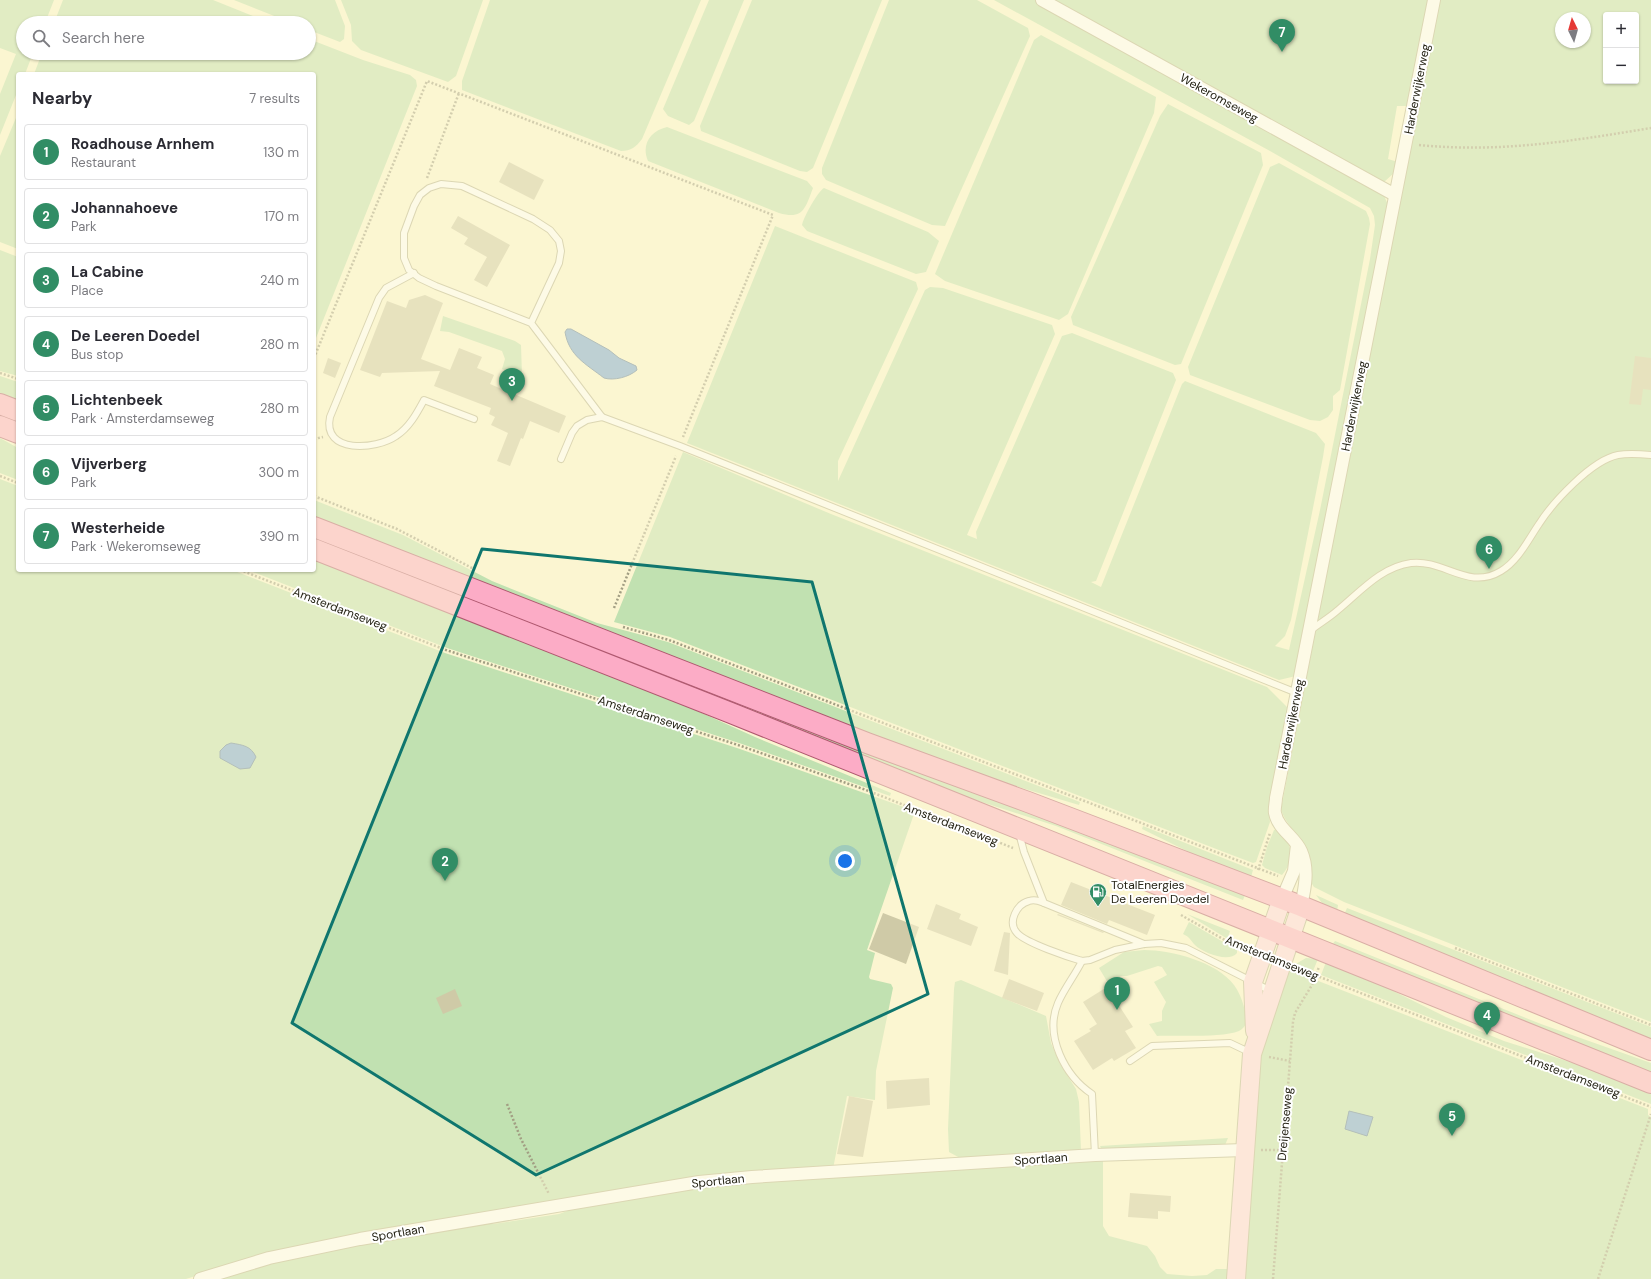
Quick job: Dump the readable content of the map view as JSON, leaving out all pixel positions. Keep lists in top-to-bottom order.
{
  "streets": {
    "main road": ["Amsterdamseweg"],
    "street": ["Harderwijkerweg", "Wekeromseweg", "Sportlaan"],
    "path": ["Dreijenseweg"]
  },
  "crossings": [
    ["Harderwijkerweg", "Wekeromseweg"],
    ["Amsterdamseweg", "Dreijenseweg"]
  ],
  "places": {
    "fuel station": ["TotalEnergies De Leeren Doedel"]
  },
  "north": "top",
  "page": {
    "map_buttons": ["+", "−"],
    "search": "Search here",
    "pins": [
      "7",
      "3",
      "6",
      "2",
      "1",
      "4",
      "5"
    ],
    "heading": ["Nearby", "7 results"],
    "list": [
      {
        "mark": "1",
        "name": "Roadhouse Arnhem",
        "note": "Restaurant",
        "value": "130 m"
      },
      {
        "mark": "2",
        "name": "Johannahoeve",
        "note": "Park",
        "value": "170 m"
      },
      {
        "mark": "3",
        "name": "La Cabine",
        "note": "Place",
        "value": "240 m"
      },
      {
        "mark": "4",
        "name": "De Leeren Doedel",
        "note": "Bus stop",
        "value": "280 m"
      },
      {
        "mark": "5",
        "name": "Lichtenbeek",
        "note": "Park · Amsterdamseweg",
        "value": "280 m"
      },
      {
        "mark": "6",
        "name": "Vijverberg",
        "note": "Park",
        "value": "300 m"
      },
      {
        "mark": "7",
        "name": "Westerheide",
        "note": "Park · Wekeromseweg",
        "value": "390 m"
      }
    ]
  }
}
